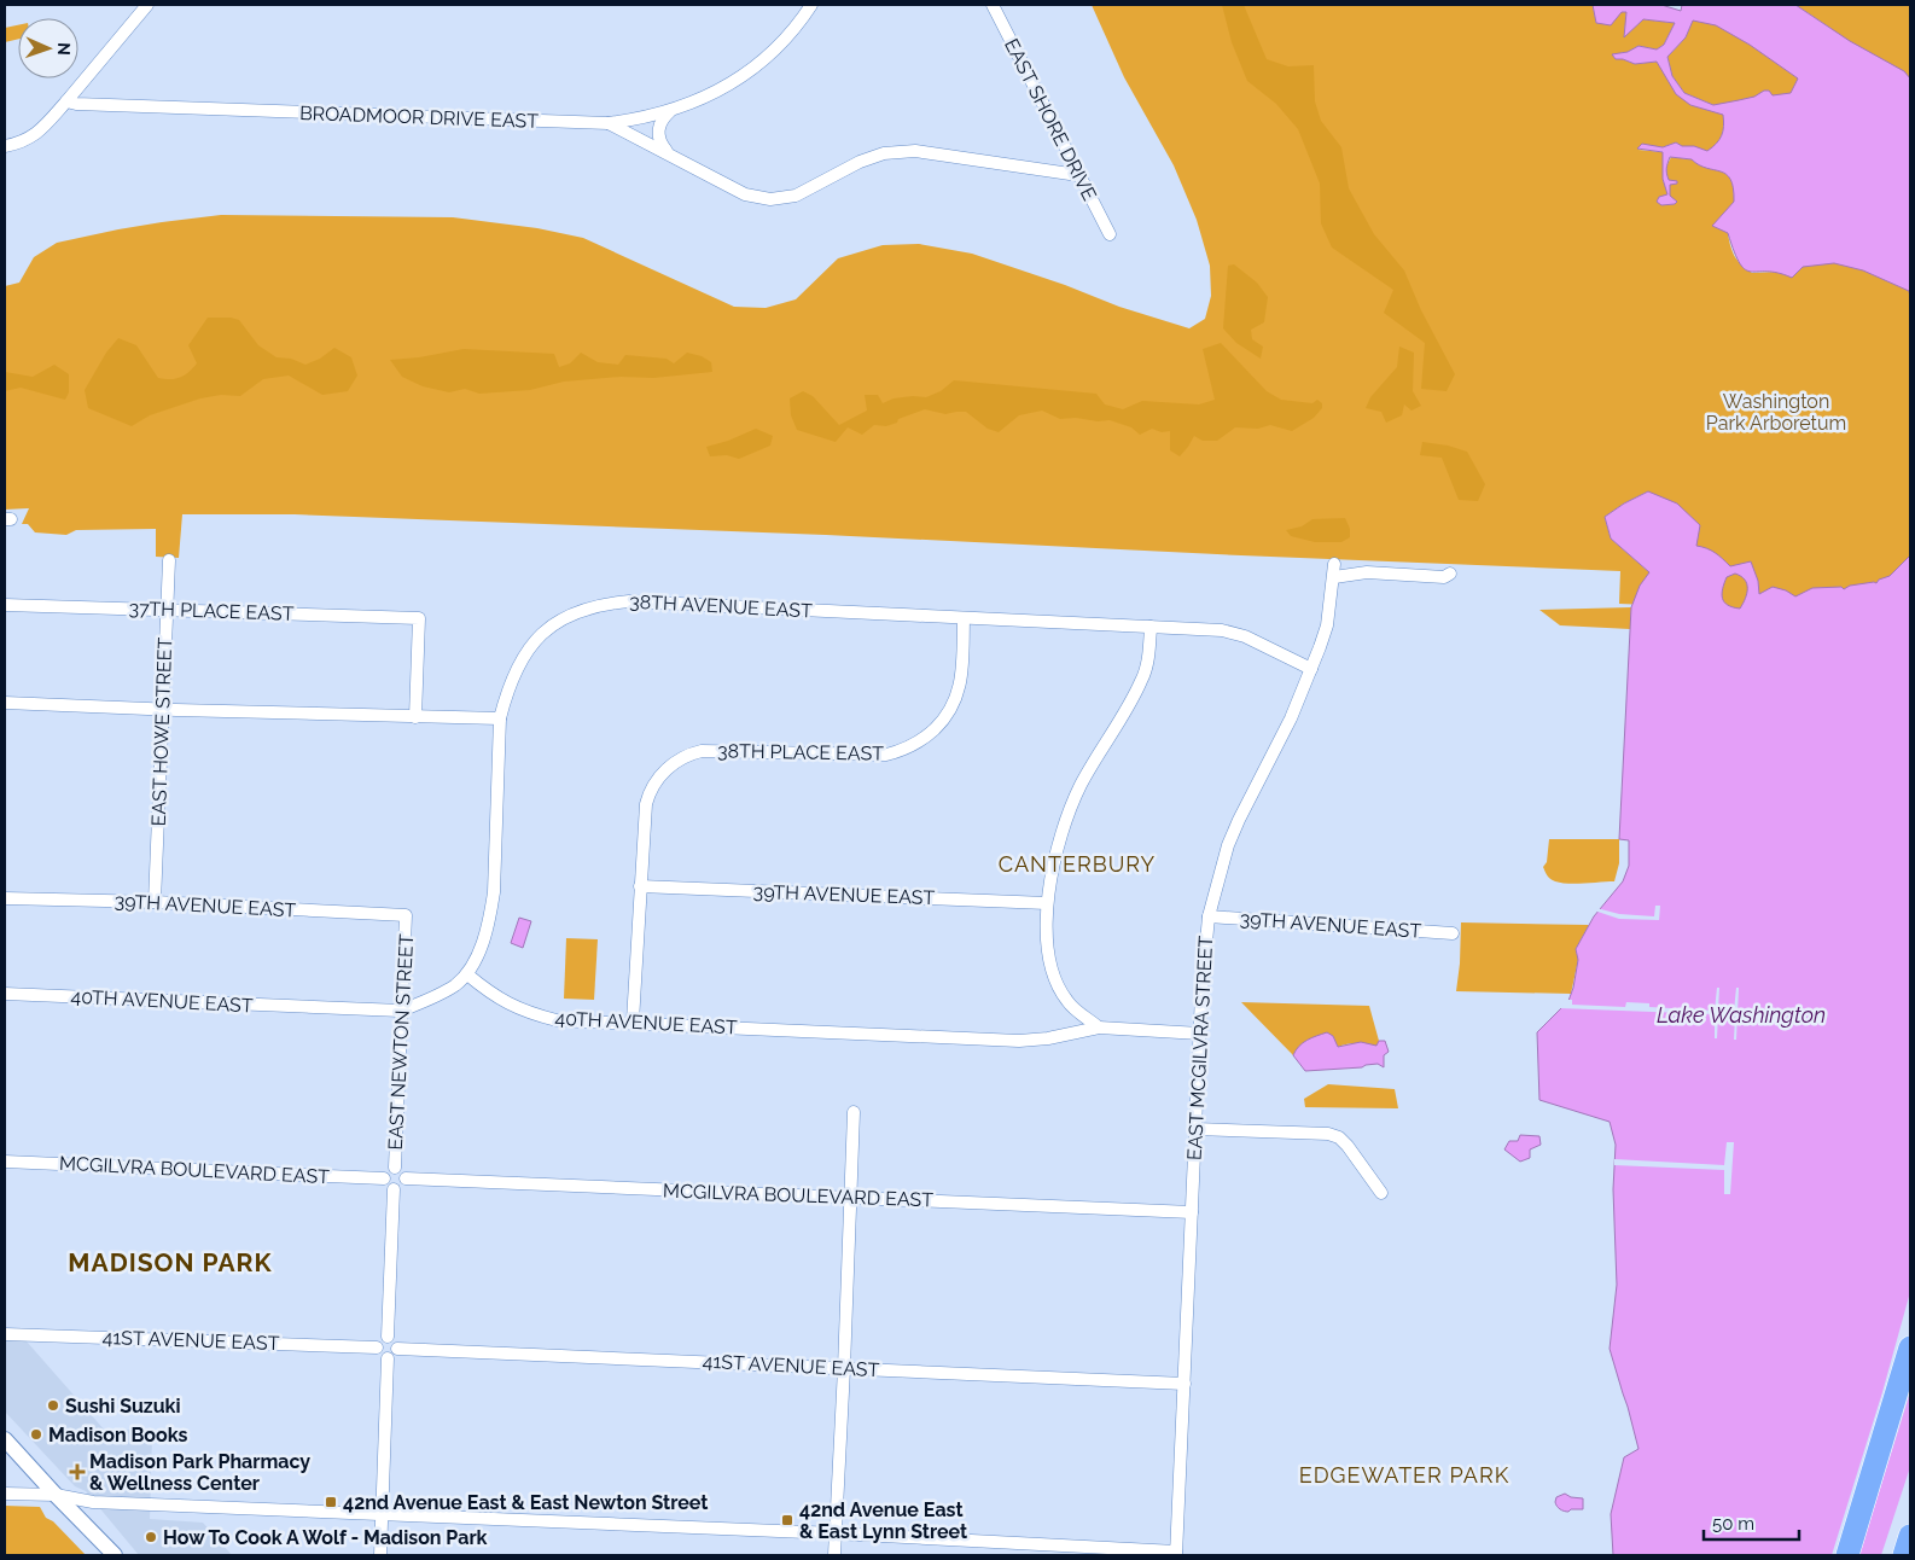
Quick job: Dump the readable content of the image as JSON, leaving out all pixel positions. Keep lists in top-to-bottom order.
{
  "streets": {
    "street": [
      "BROADMOOR DRIVE EAST",
      "EAST SHORE DRIVE",
      "38TH AVENUE EAST",
      "37TH PLACE EAST",
      "EAST HOWE STREET",
      "38TH PLACE EAST",
      "39TH AVENUE EAST",
      "40TH AVENUE EAST",
      "EAST NEWTON STREET",
      "EAST MCGILVRA STREET",
      "MCGILVRA BOULEVARD EAST",
      "41ST AVENUE EAST"
    ]
  },
  "crossings": [
    ["38TH AVENUE EAST", "38TH PLACE EAST"],
    ["38TH AVENUE EAST", "40TH AVENUE EAST"],
    ["38TH AVENUE EAST", "EAST MCGILVRA STREET"],
    ["37TH PLACE EAST", "EAST HOWE STREET"],
    ["EAST HOWE STREET", "39TH AVENUE EAST"],
    ["38TH PLACE EAST", "39TH AVENUE EAST"],
    ["39TH AVENUE EAST", "EAST NEWTON STREET"],
    ["39TH AVENUE EAST", "EAST MCGILVRA STREET"],
    ["40TH AVENUE EAST", "EAST NEWTON STREET"],
    ["40TH AVENUE EAST", "EAST MCGILVRA STREET"],
    ["EAST NEWTON STREET", "MCGILVRA BOULEVARD EAST"],
    ["EAST MCGILVRA STREET", "MCGILVRA BOULEVARD EAST"],
    ["EAST MCGILVRA STREET", "41ST AVENUE EAST"]
  ],
  "districts": ["CANTERBURY", "MADISON PARK", "EDGEWATER PARK"],
  "water": ["Lake Washington"],
  "parks": ["Washington Park Arboretum"],
  "places": {
    "other": ["Sushi Suzuki", "Madison Books", "How To Cook A Wolf - Madison Park"],
    "health": ["Madison Park Pharmacy & Wellness Center"],
    "transit": ["42nd Avenue East & East Newton Street", "42nd Avenue East & East Lynn Street"]
  },
  "scale_bar": "50 m",
  "north": "right"
}
